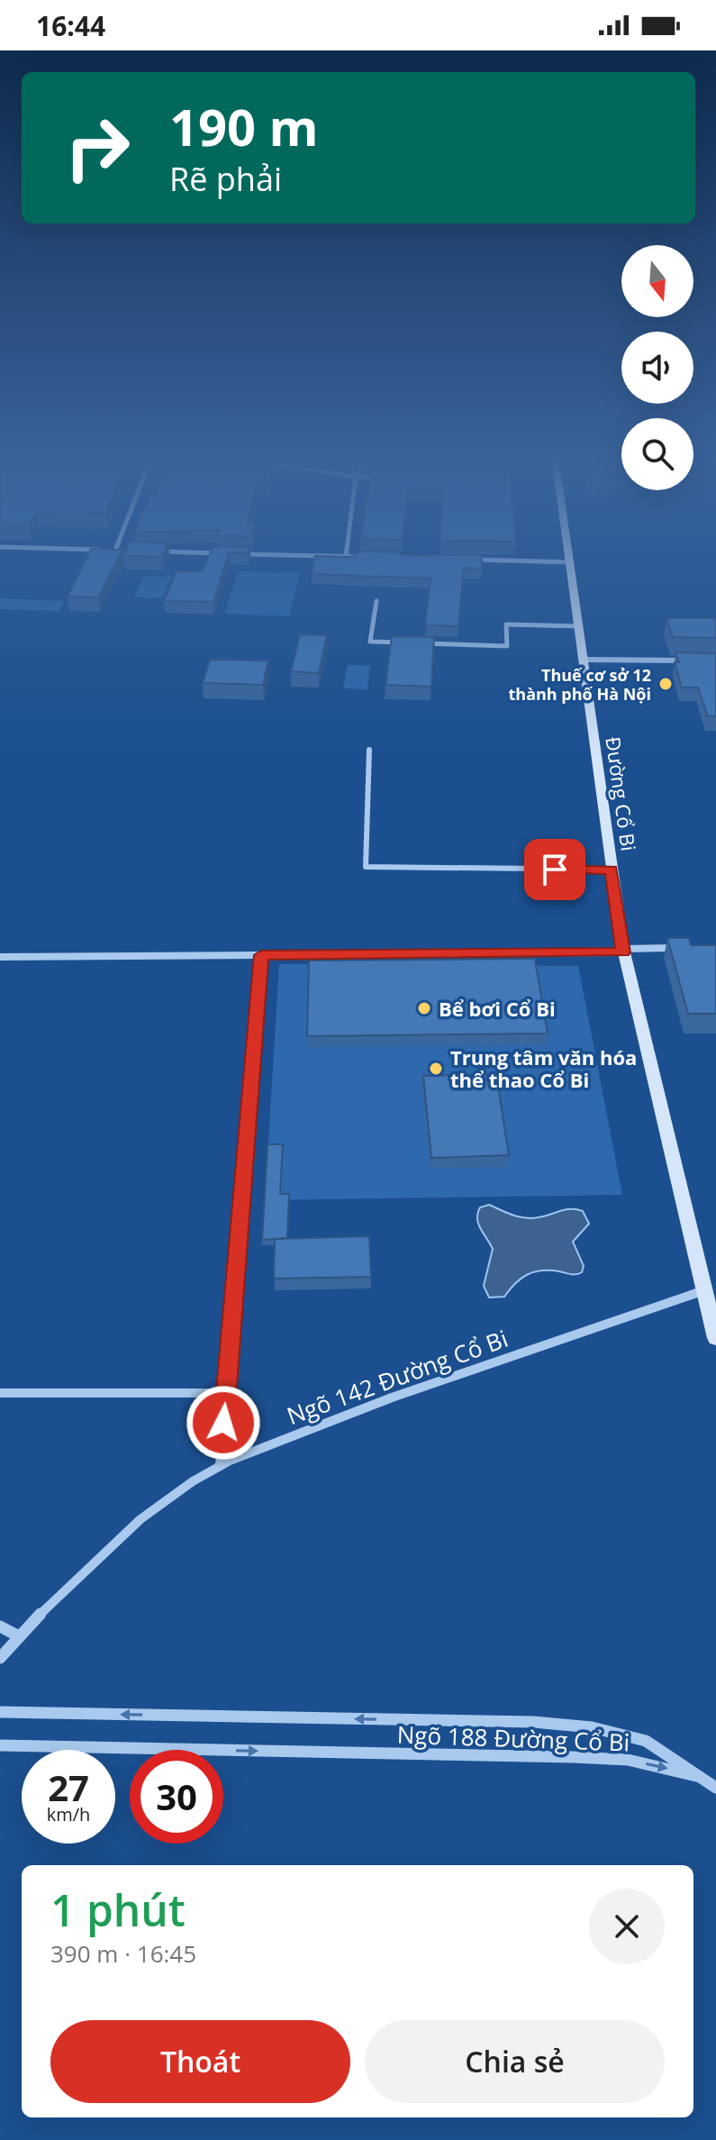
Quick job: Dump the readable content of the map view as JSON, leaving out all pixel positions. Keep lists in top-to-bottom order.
{
  "streets": {
    "main road": ["Đường Cổ Bi"],
    "street": ["Ngõ 142 Đường Cổ Bi", "Ngõ 188 Đường Cổ Bi"]
  },
  "crossings": [
    ["Đường Cổ Bi", "Ngõ 142 Đường Cổ Bi"]
  ],
  "places": ["Thuế cơ sở 12 thành phố Hà Nội", "Bể bơi Cổ Bi", "Trung tâm văn hóa thể thao Cổ Bi"],
  "north": "bottom",
  "page": {
    "status": "16:44",
    "turn": ["190 m", "Rẽ phải"],
    "speed": "27 km/h",
    "limit": "30",
    "heading": ["1 phút", "390 m · 16:45"],
    "buttons": ["Thoát", "Chia sẻ"]
  }
}
